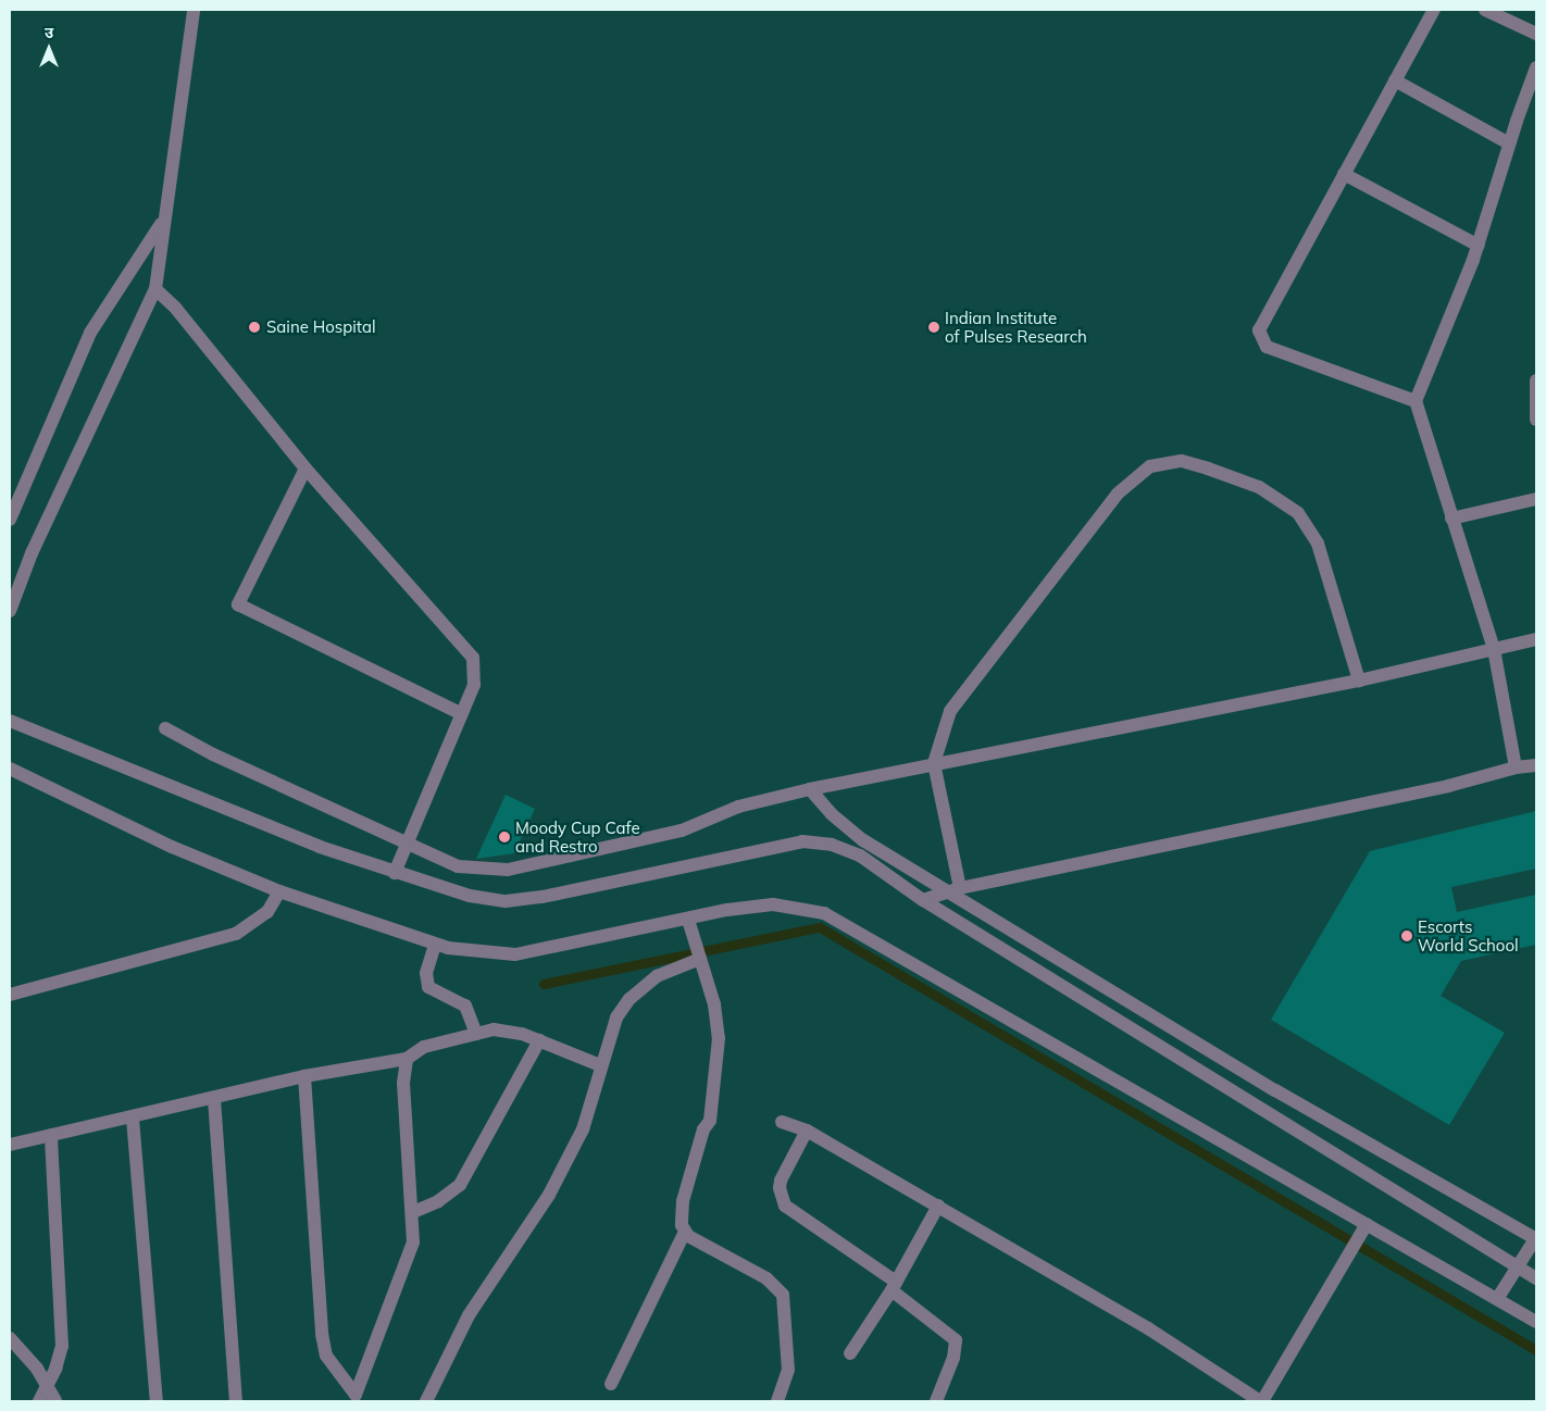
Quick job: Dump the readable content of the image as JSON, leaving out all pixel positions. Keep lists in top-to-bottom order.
{
  "places": [
    "Saine Hospital",
    "Indian Institute of Pulses Research",
    "Moody Cup Cafe and Restro",
    "Escorts World School"
  ],
  "north": "top"
}
